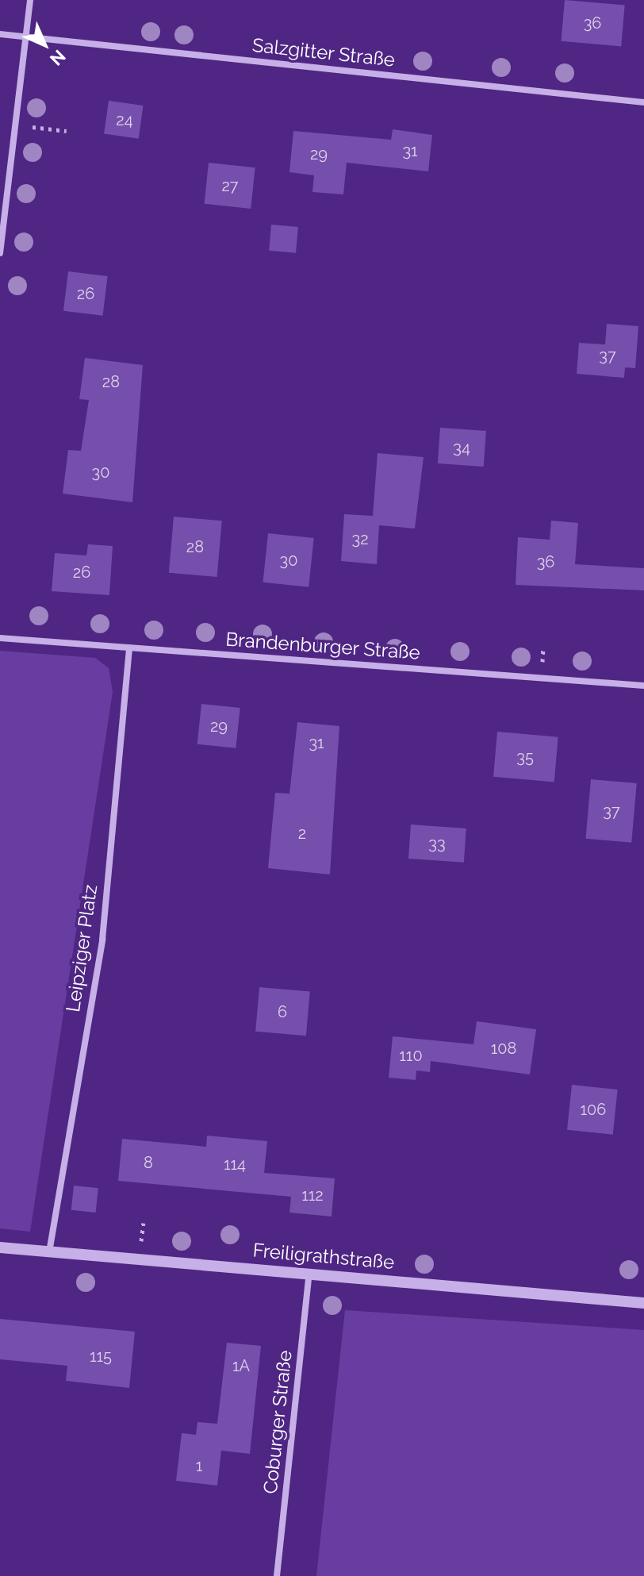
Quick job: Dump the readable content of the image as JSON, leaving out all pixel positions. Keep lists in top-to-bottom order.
{
  "streets": {
    "street": [
      "Salzgitter Straße",
      "Brandenburger Straße",
      "Leipziger Platz",
      "Freiligrathstraße",
      "Coburger Straße"
    ]
  },
  "crossings": [
    ["Brandenburger Straße", "Leipziger Platz"],
    ["Leipziger Platz", "Freiligrathstraße"],
    ["Freiligrathstraße", "Coburger Straße"]
  ],
  "house_numbers": [
    "36",
    "24",
    "31",
    "29",
    "27",
    "26",
    "37",
    "28",
    "34",
    "30",
    "32",
    "28",
    "30",
    "36",
    "26",
    "29",
    "31",
    "35",
    "37",
    "2",
    "33",
    "6",
    "108",
    "110",
    "106",
    "8",
    "114",
    "112",
    "115",
    "1A",
    "1"
  ],
  "north": "bottom right"
}
